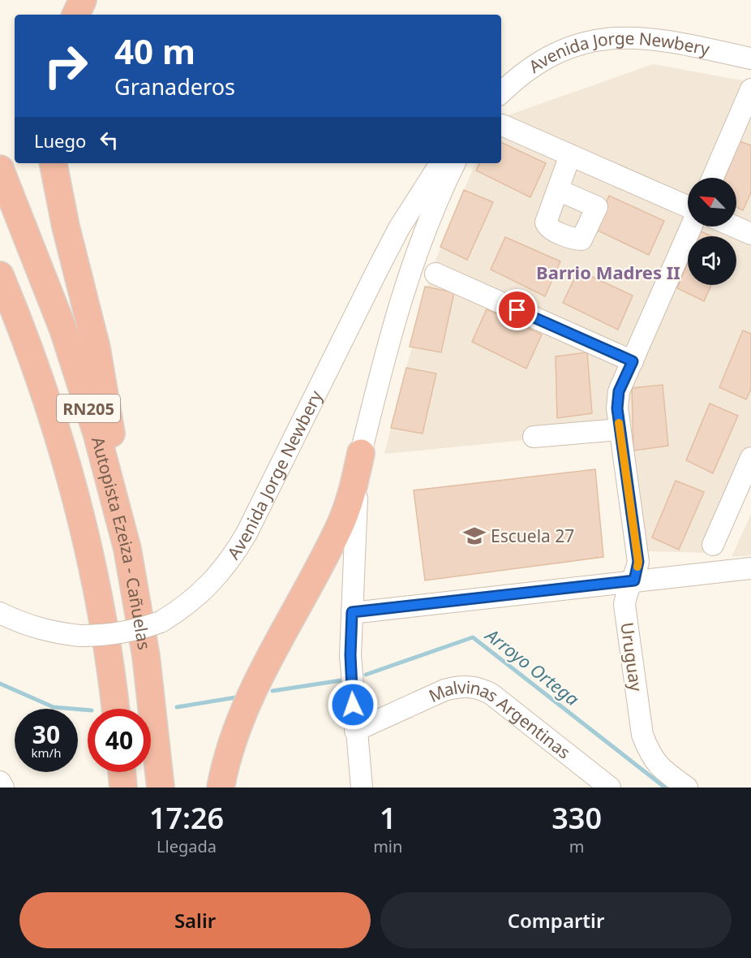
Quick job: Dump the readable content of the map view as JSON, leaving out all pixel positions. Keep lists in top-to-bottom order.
{
  "streets": {
    "highway": ["RN205", "Autopista Ezeiza - Cañuelas"],
    "street": ["Avenida Jorge Newbery", "Uruguay", "Malvinas Argentinas"]
  },
  "districts": ["Barrio Madres II"],
  "water": ["Arroyo Ortega"],
  "places": {
    "school or university": ["Escuela 27"]
  },
  "north": "top left",
  "page": {
    "turn": ["40 m", "Granaderos"],
    "then": "Luego",
    "speed": "30 km/h",
    "limit": "40",
    "eta": [
      "17:26",
      "Llegada",
      "1",
      "min",
      "330",
      "m"
    ],
    "buttons": ["Salir", "Compartir"]
  }
}
